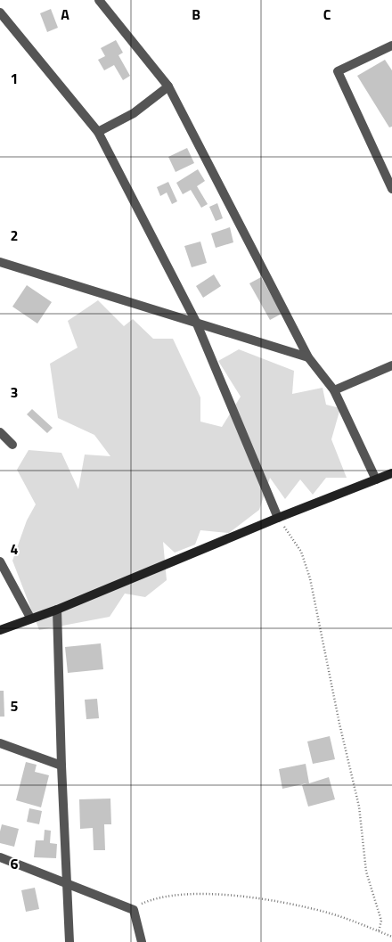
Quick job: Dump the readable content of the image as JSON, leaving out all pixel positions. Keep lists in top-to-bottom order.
{
  "grid": {
    "columns": ["A", "B", "C"],
    "rows": [
      "1",
      "2",
      "3",
      "4",
      "5",
      "6"
    ]
  }
}
